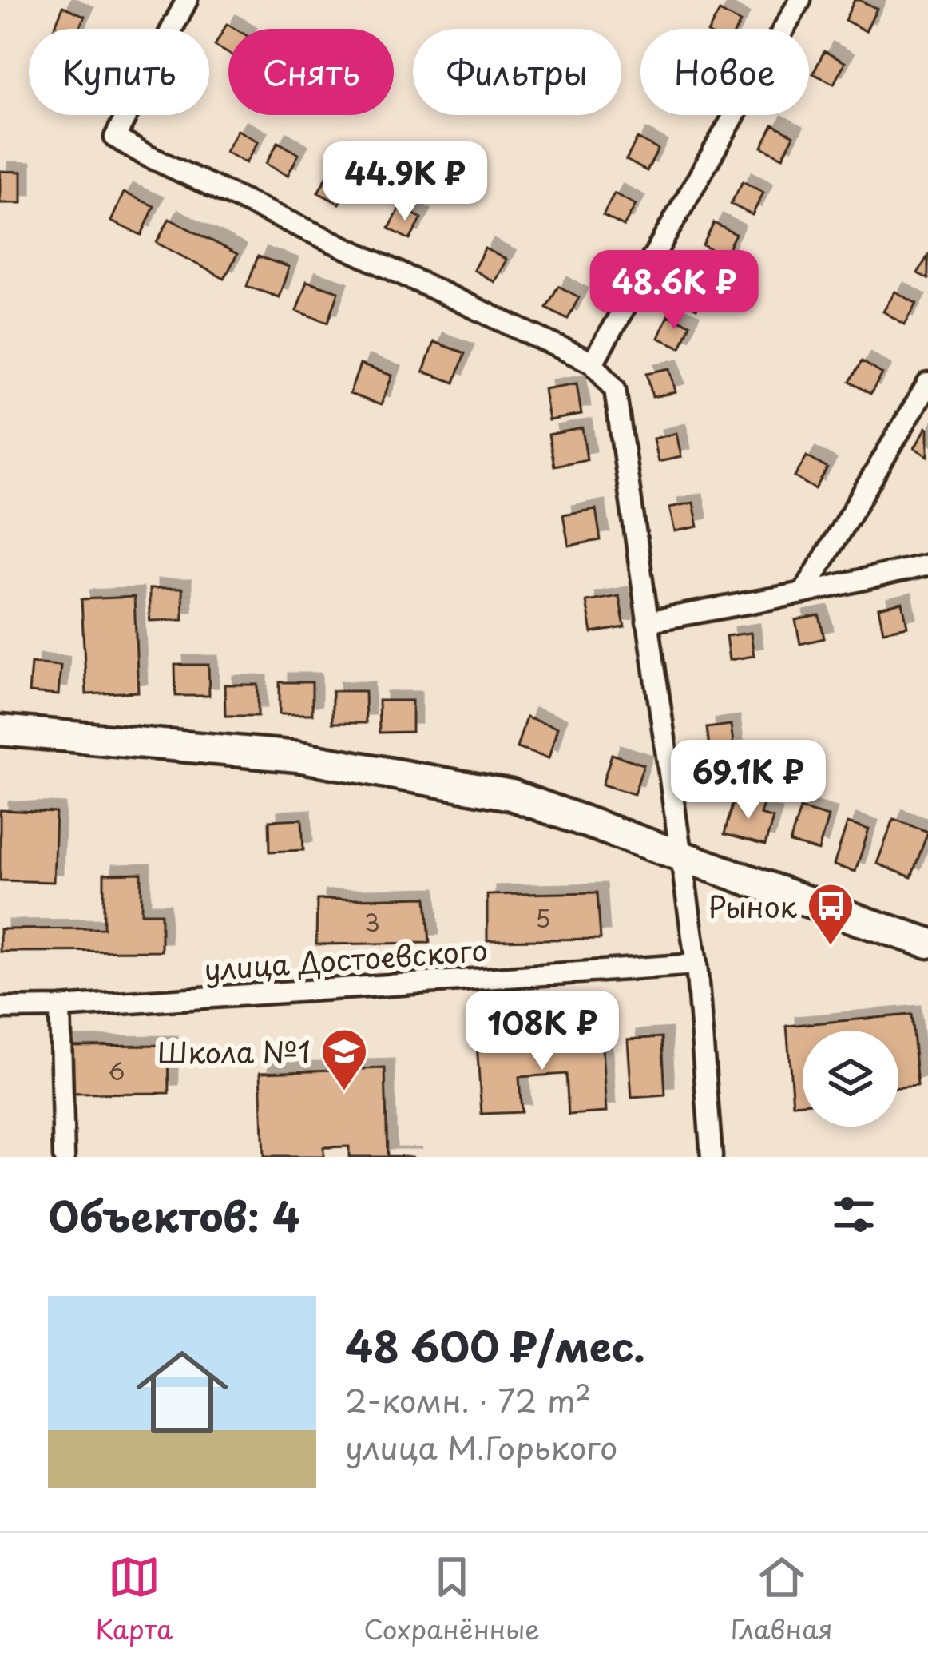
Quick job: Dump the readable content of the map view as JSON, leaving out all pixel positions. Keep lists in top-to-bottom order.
{
  "streets": {
    "street": ["улица Достоевского"]
  },
  "places": {
    "bus stop": ["Рынок"],
    "school or university": ["Школа №1"]
  },
  "house_numbers": ["5", "3", "6"],
  "page": {
    "chip": [
      "Купить",
      "Снять",
      "Фильтры",
      "Новое"
    ],
    "price": [
      "44.9K ₽",
      "48.6K ₽",
      "69.1K ₽",
      "108K ₽"
    ],
    "heading": "Объектов: 4",
    "list": [
      {
        "name": "48 600 ₽/мес.",
        "note": "2-комн. · 72 m² · улица М.Горького"
      }
    ],
    "tabs": ["Карта", "Сохранённые", "Главная"]
  }
}
